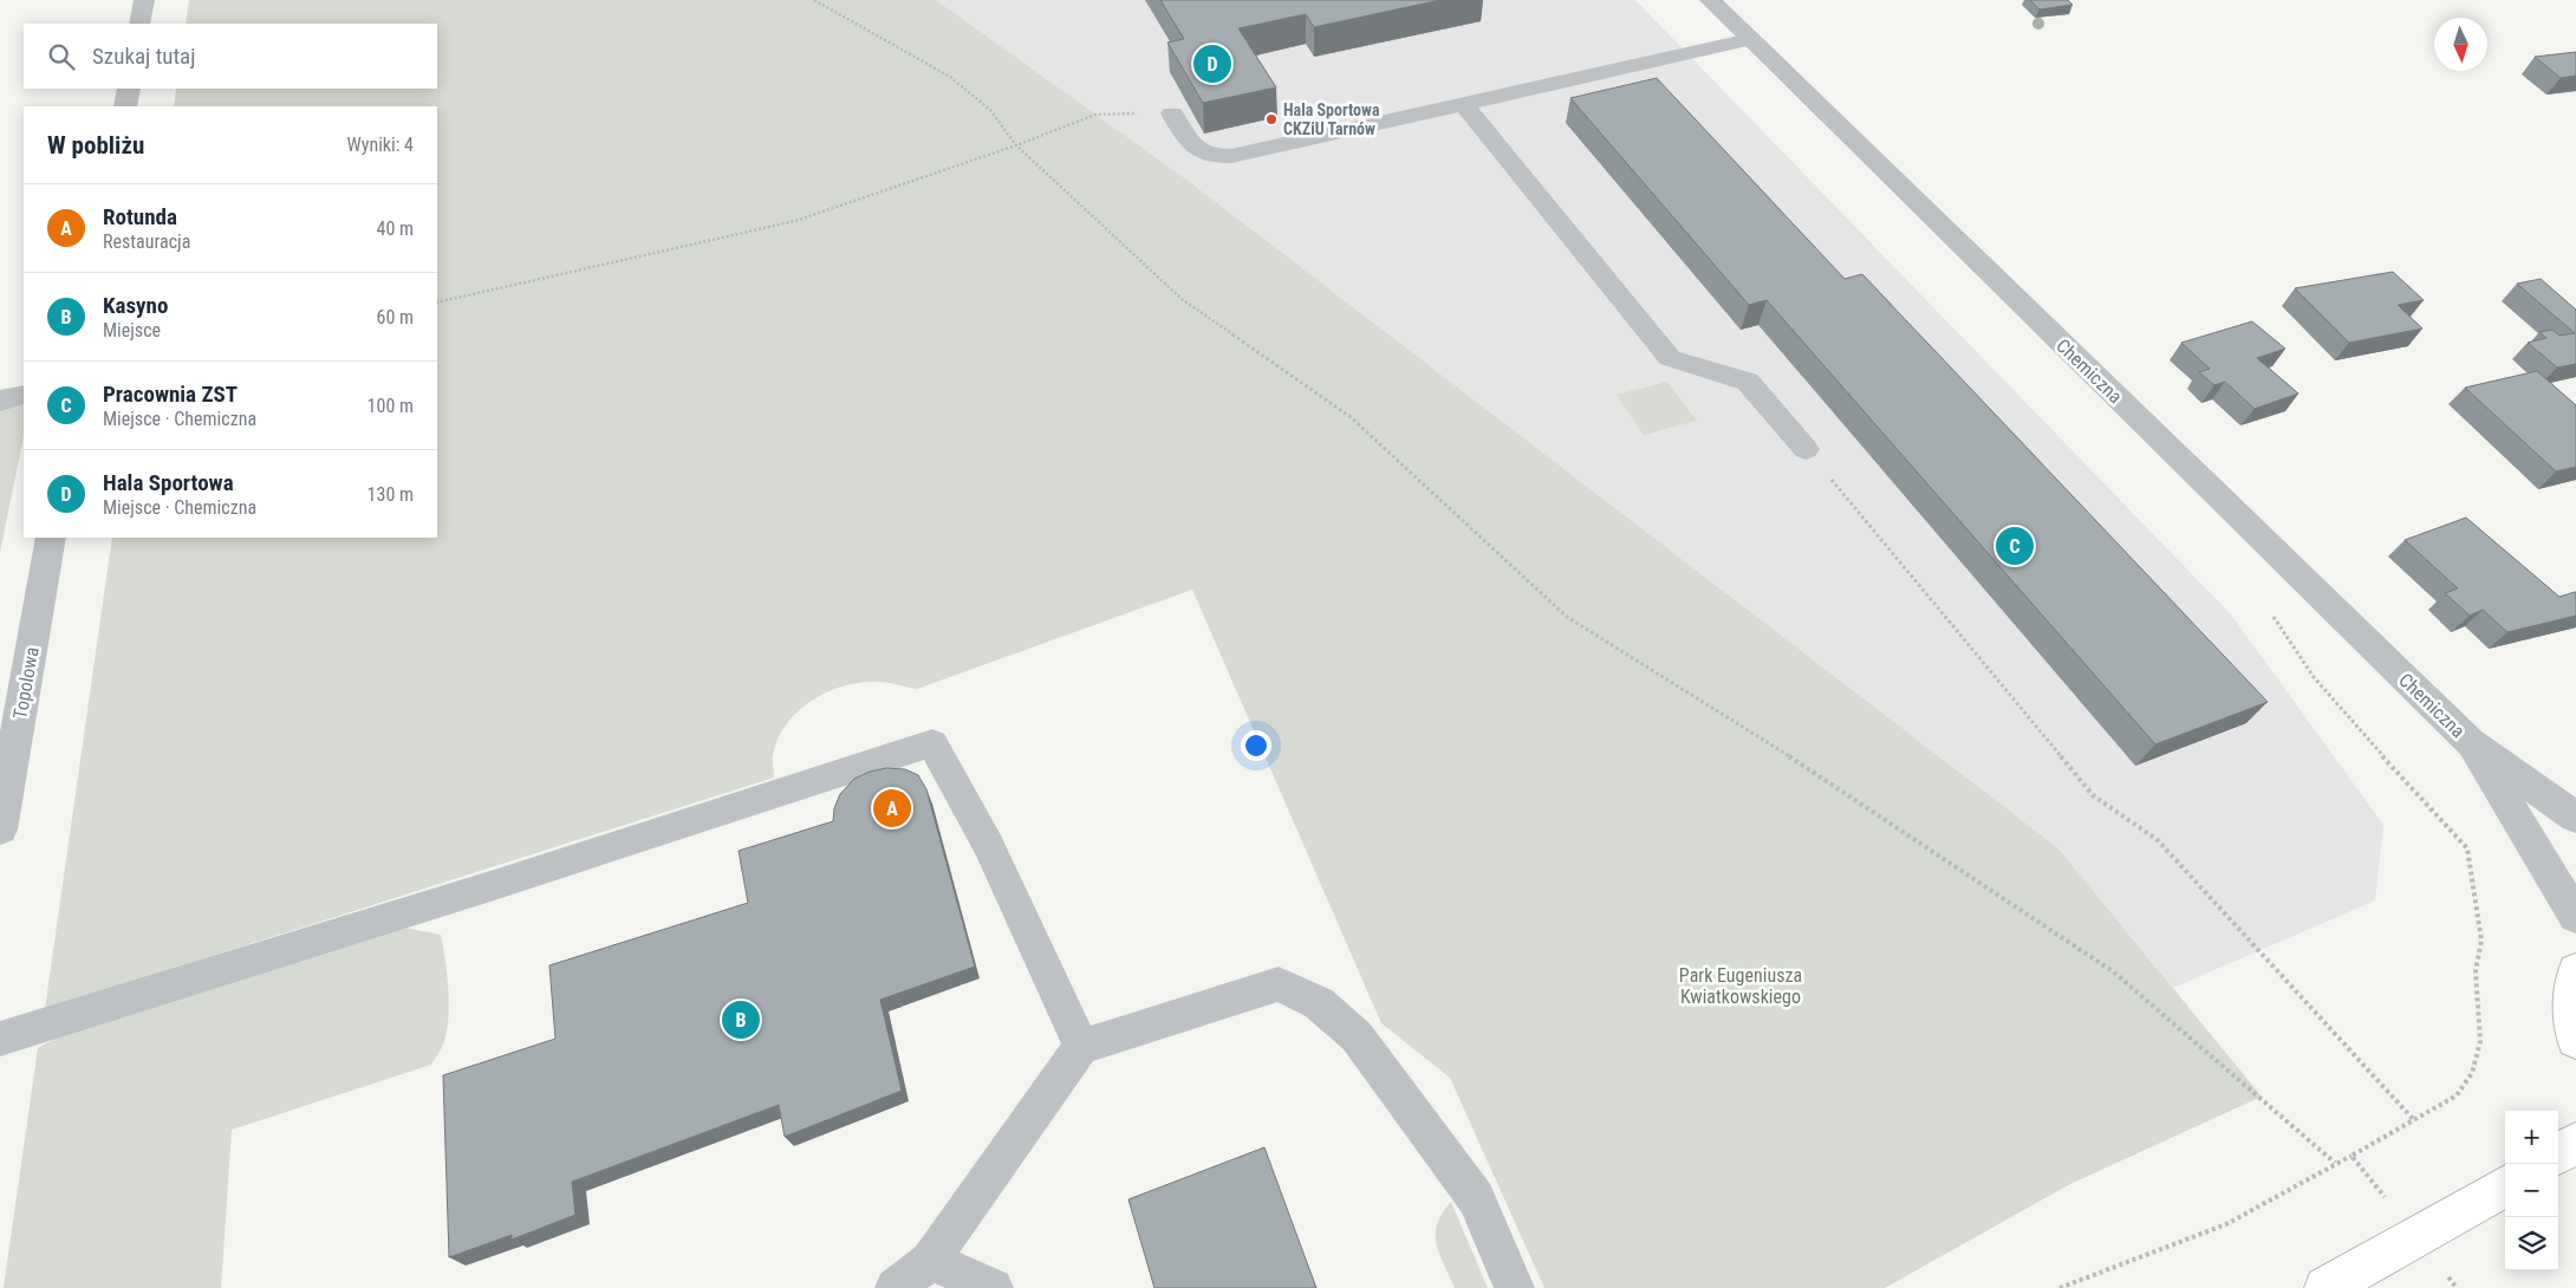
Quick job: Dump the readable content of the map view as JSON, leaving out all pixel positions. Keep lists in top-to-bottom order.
{
  "streets": {
    "street": ["Chemiczna", "Topolowa"]
  },
  "parks": ["Park Eugeniusza Kwiatkowskiego"],
  "places": ["Hala Sportowa CKZiU Tarnów"],
  "north": "bottom",
  "page": {
    "search": "Szukaj tutaj",
    "pins": [
      "D",
      "C",
      "A",
      "B"
    ],
    "heading": ["W pobliżu", "Wyniki: 4"],
    "list": [
      {
        "mark": "A",
        "name": "Rotunda",
        "note": "Restauracja",
        "value": "40 m"
      },
      {
        "mark": "B",
        "name": "Kasyno",
        "note": "Miejsce",
        "value": "60 m"
      },
      {
        "mark": "C",
        "name": "Pracownia ZST",
        "note": "Miejsce · Chemiczna",
        "value": "100 m"
      },
      {
        "mark": "D",
        "name": "Hala Sportowa",
        "note": "Miejsce · Chemiczna",
        "value": "130 m"
      }
    ],
    "map_buttons": ["+", "−"]
  }
}
